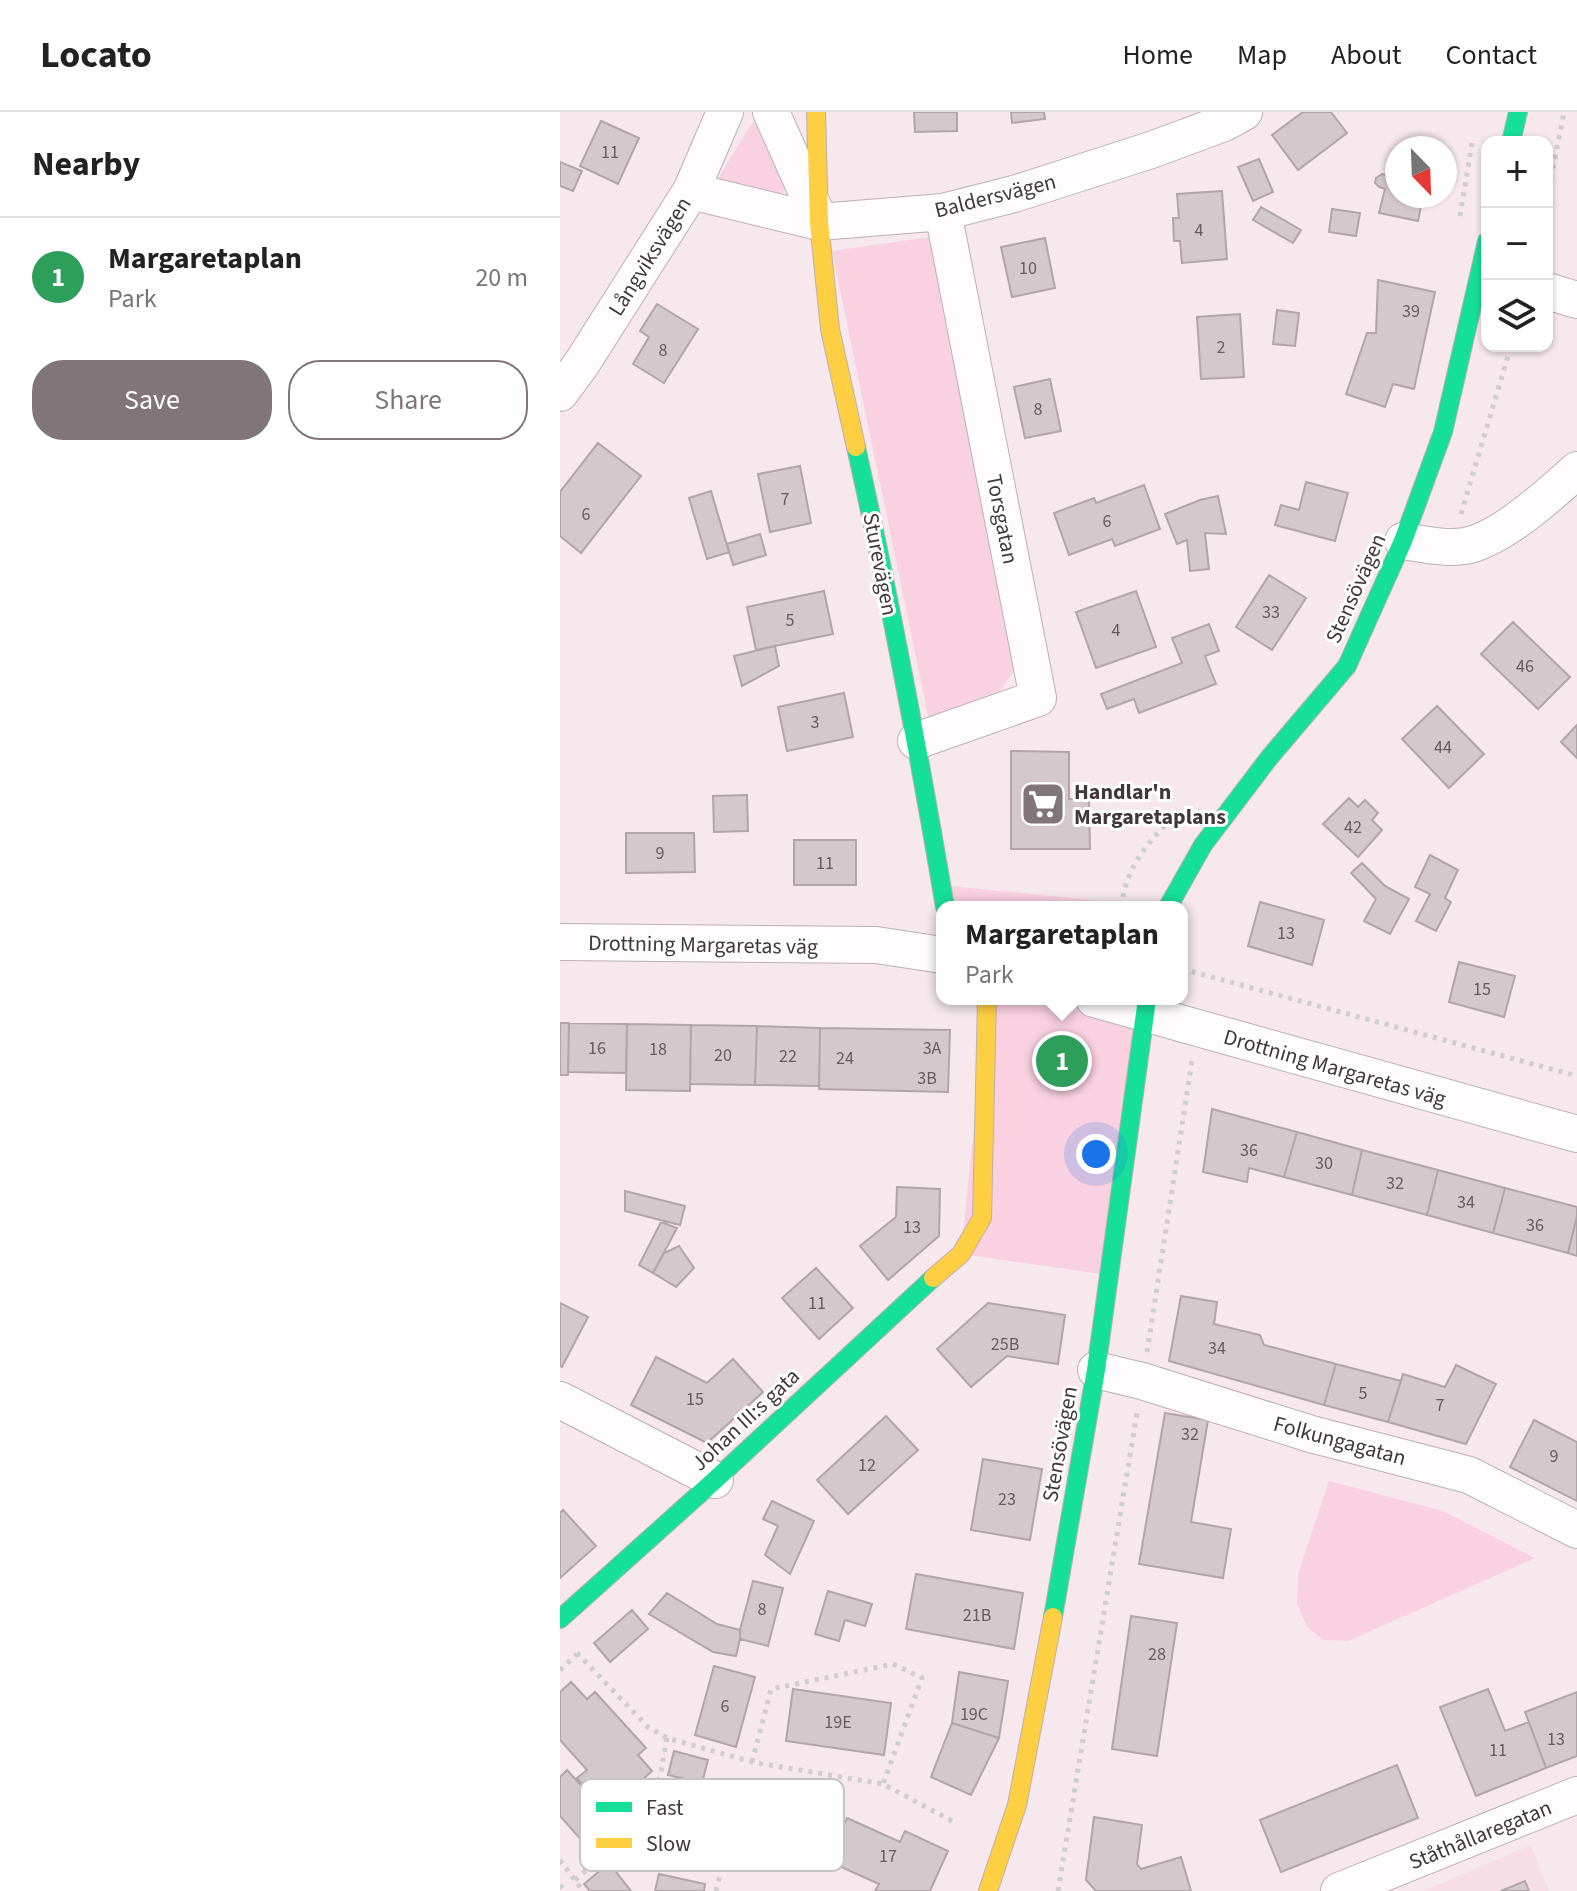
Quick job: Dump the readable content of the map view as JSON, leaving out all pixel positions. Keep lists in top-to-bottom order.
{
  "streets": {
    "street": [
      "Baldersvägen",
      "Långviksvägen",
      "Torsgatan",
      "Sturevägen",
      "Stensövägen",
      "Drottning Margaretas väg",
      "Johan III:s gata",
      "Folkungagatan",
      "Ståthållaregatan"
    ]
  },
  "crossings": [
    ["Baldersvägen", "Långviksvägen"],
    ["Baldersvägen", "Torsgatan"],
    ["Baldersvägen", "Sturevägen"],
    ["Torsgatan", "Sturevägen"],
    ["Stensövägen", "Drottning Margaretas väg"],
    ["Stensövägen", "Folkungagatan"]
  ],
  "places": {
    "supermarket": ["Handlar'n Margaretaplans"]
  },
  "house_numbers": [
    "11",
    "4",
    "10",
    "39",
    "2",
    "8",
    "8",
    "7",
    "6",
    "6",
    "33",
    "5",
    "4",
    "46",
    "3",
    "44",
    "42",
    "9",
    "11",
    "13",
    "15",
    "16",
    "3A",
    "18",
    "20",
    "22",
    "24",
    "3B",
    "36",
    "30",
    "32",
    "34",
    "36",
    "13",
    "11",
    "25B",
    "34",
    "5",
    "15",
    "7",
    "32",
    "9",
    "12",
    "23",
    "8",
    "21B",
    "28",
    "6",
    "19C",
    "19E",
    "13",
    "11",
    "17"
  ],
  "legend": ["Fast", "Slow"],
  "north": "bottom right",
  "page": {
    "header": "Locato",
    "nav": [
      "Home",
      "Map",
      "About",
      "Contact"
    ],
    "heading": "Nearby",
    "map_buttons": ["+", "−"],
    "list": [
      {
        "mark": "1",
        "name": "Margaretaplan",
        "note": "Park",
        "value": "20 m"
      }
    ],
    "buttons": ["Save", "Share"],
    "popup": ["Margaretaplan", "Park"],
    "pins": "1"
  }
}
